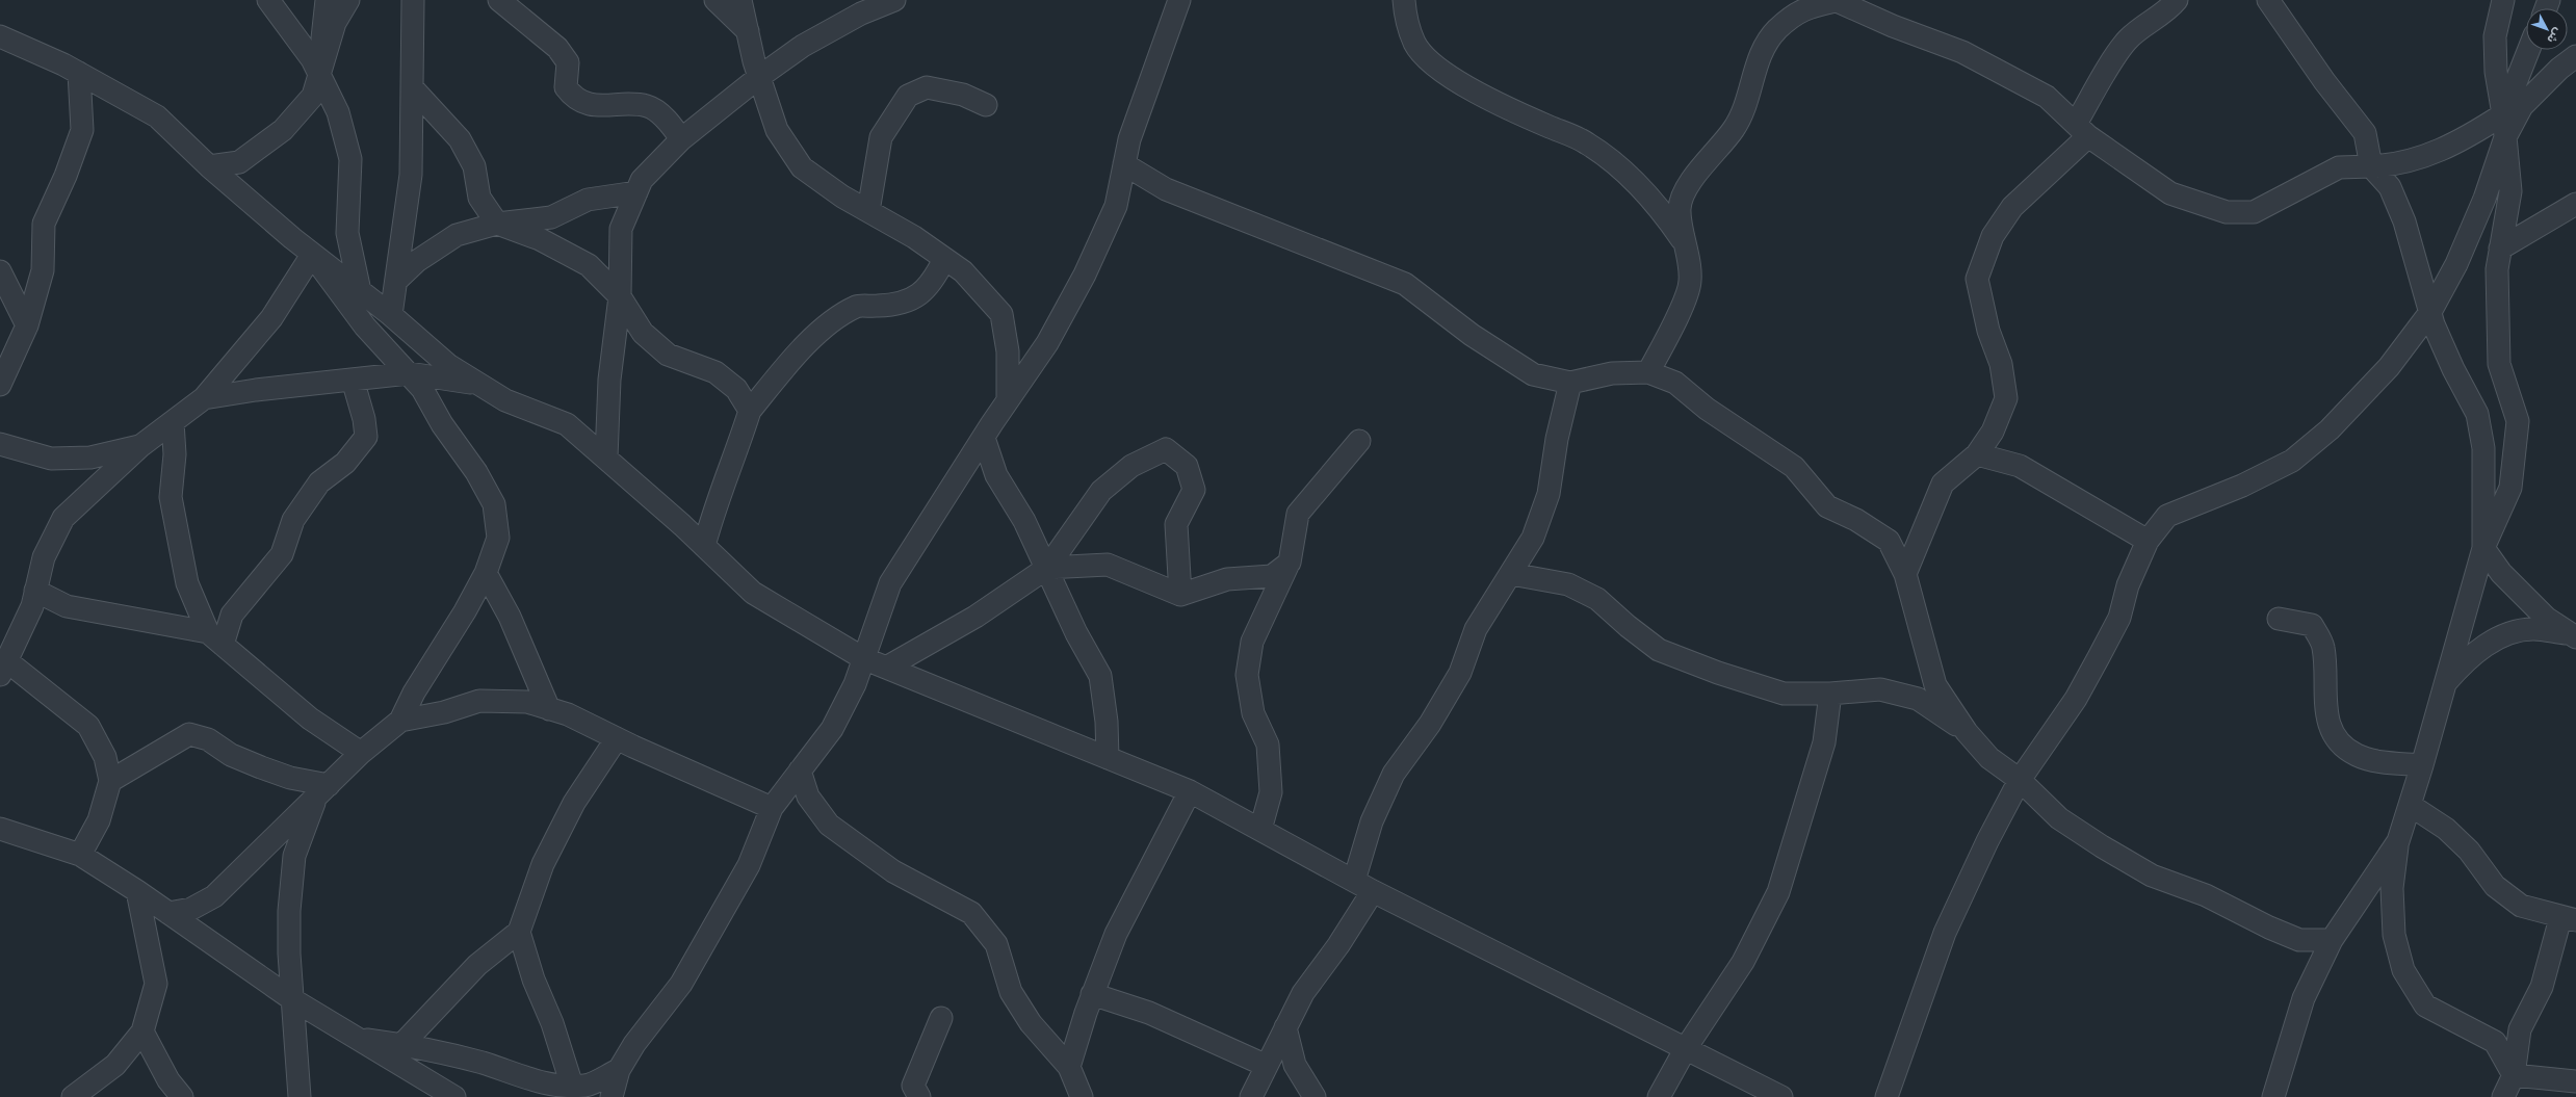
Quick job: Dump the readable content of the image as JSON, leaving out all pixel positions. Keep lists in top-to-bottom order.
{
  "north": "bottom right"
}
